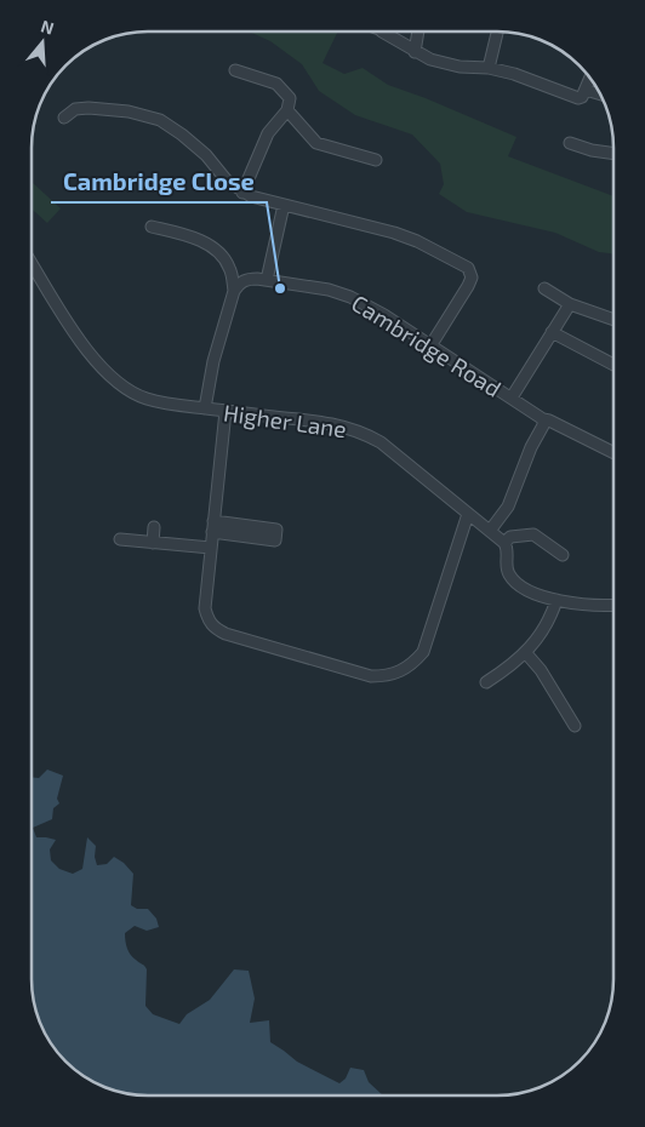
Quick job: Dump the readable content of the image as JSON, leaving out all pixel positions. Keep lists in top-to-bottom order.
{
  "streets": {
    "street": ["Cambridge Road", "Higher Lane"]
  },
  "places": ["Cambridge Close"],
  "north": "top"
}
